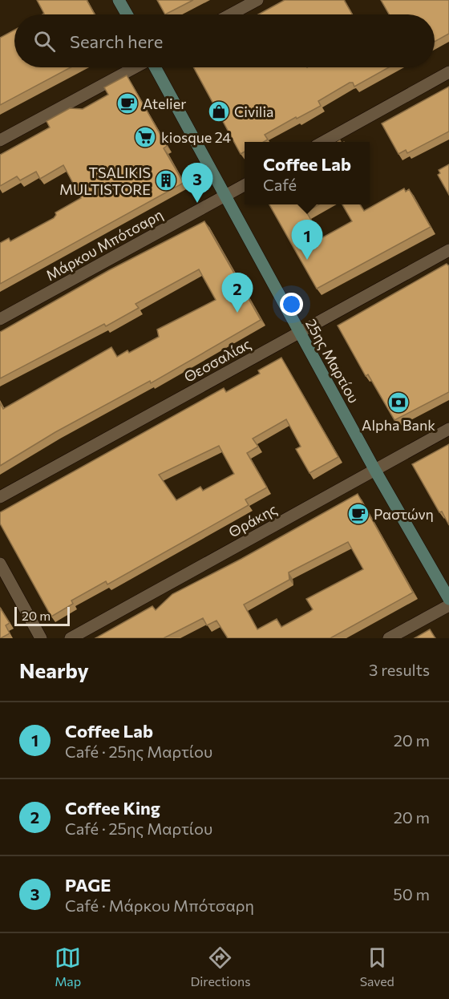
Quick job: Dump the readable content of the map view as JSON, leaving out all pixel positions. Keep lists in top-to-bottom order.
{
  "streets": {
    "main road": ["25ης Μαρτίου"],
    "street": ["Μάρκου Μπότσαρη", "Θεσσαλίας", "Θράκης"]
  },
  "crossings": [
    ["Μάρκου Μπότσαρη", "25ης Μαρτίου"],
    ["Θεσσαλίας", "25ης Μαρτίου"],
    ["25ης Μαρτίου", "Θράκης"]
  ],
  "places": {
    "cafe": ["Atelier", "Ραστώνη"],
    "shop": ["Civilia"],
    "supermarket": ["kiosque 24"],
    "building": ["TSALIKIS MULTISTORE"],
    "bank": ["Alpha Bank"]
  },
  "scale_bar": "20 m",
  "page": {
    "search": "Search here",
    "popup": ["Coffee Lab", "Café"],
    "pins": ["3", "1", "2"],
    "scale": "20 m",
    "heading": ["Nearby", "3 results"],
    "list": [
      {
        "mark": "1",
        "name": "Coffee Lab",
        "note": "Café · 25ης Μαρτίου",
        "value": "20 m"
      },
      {
        "mark": "2",
        "name": "Coffee King",
        "note": "Café · 25ης Μαρτίου",
        "value": "20 m"
      },
      {
        "mark": "3",
        "name": "PAGE",
        "note": "Café · Μάρκου Μπότσαρη",
        "value": "50 m"
      }
    ],
    "nav": ["Map", "Directions", "Saved"]
  }
}
